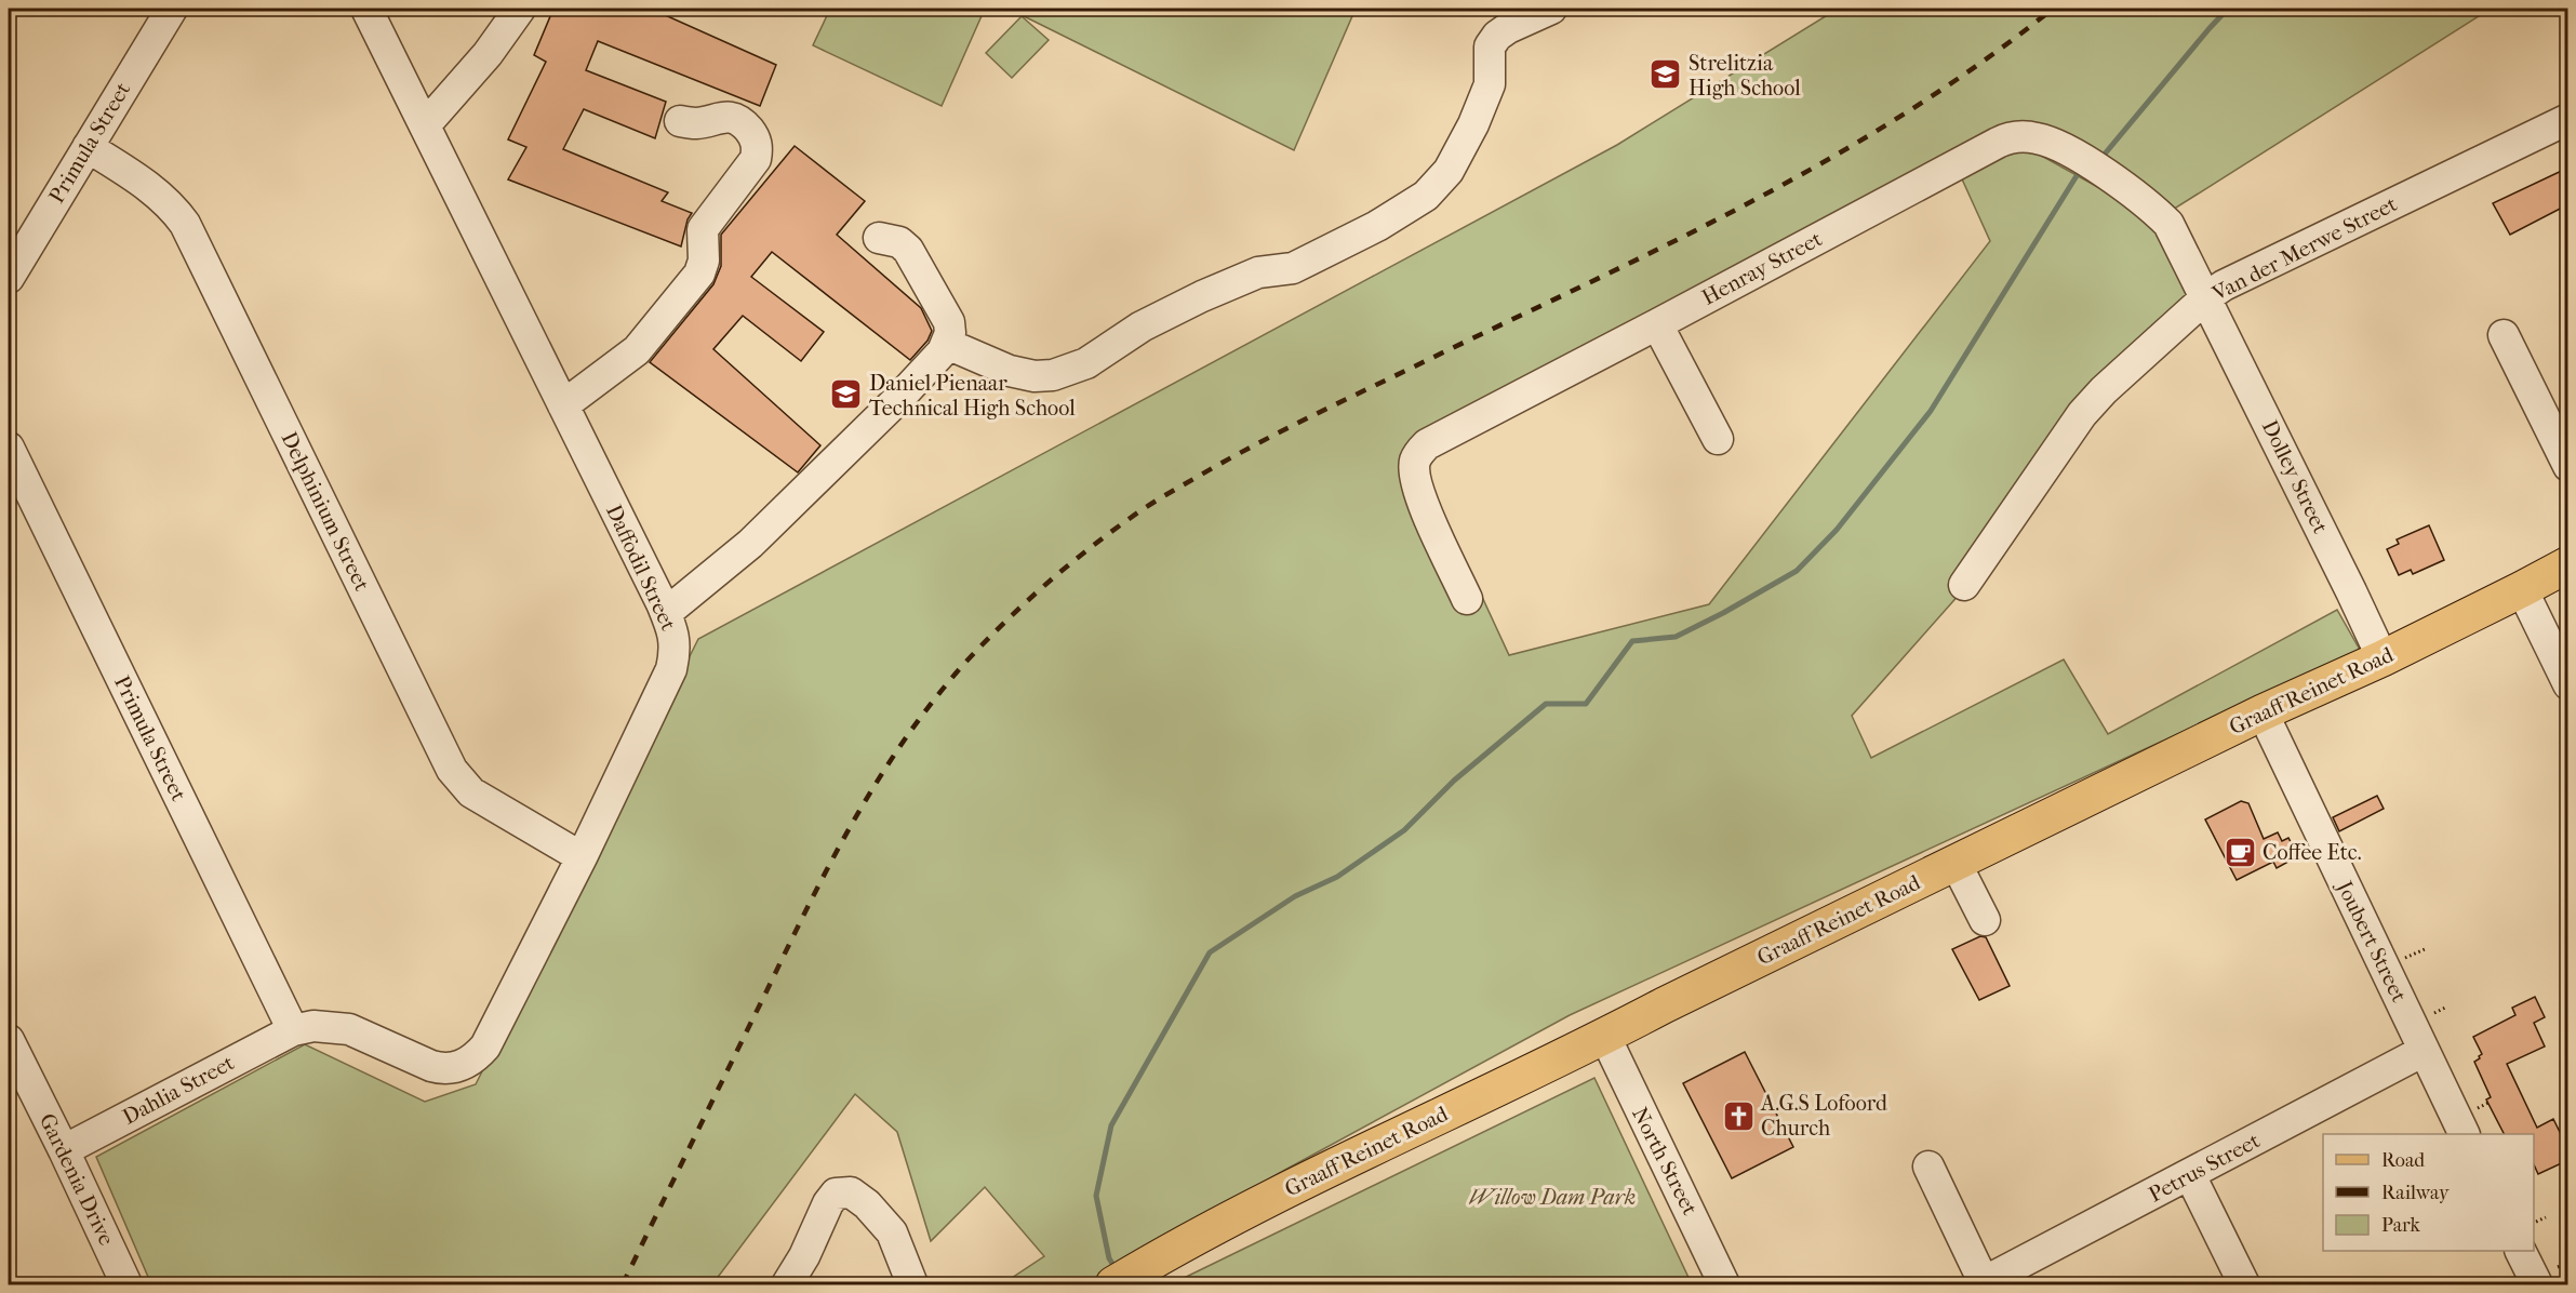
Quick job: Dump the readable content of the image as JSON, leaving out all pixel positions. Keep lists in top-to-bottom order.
{
  "streets": {
    "main road": ["Graaff Reinet Road"],
    "street": [
      "Primula Street",
      "Van der Merwe Street",
      "Henray Street",
      "Dolley Street",
      "Delphinium Street",
      "Daffodil Street",
      "Joubert Street",
      "Dahlia Street",
      "North Street",
      "Petrus Street",
      "Gardenia Drive"
    ]
  },
  "crossings": [
    ["Primula Street", "Delphinium Street"],
    ["Primula Street", "Daffodil Street"],
    ["Primula Street", "Dahlia Street"],
    ["Van der Merwe Street", "Henray Street"],
    ["Van der Merwe Street", "Dolley Street"],
    ["Henray Street", "Dolley Street"],
    ["Dolley Street", "Graaff Reinet Road"],
    ["Delphinium Street", "Daffodil Street"],
    ["Daffodil Street", "Dahlia Street"],
    ["Graaff Reinet Road", "Joubert Street"],
    ["Graaff Reinet Road", "North Street"],
    ["Joubert Street", "Petrus Street"],
    ["Dahlia Street", "Gardenia Drive"]
  ],
  "parks": ["Willow Dam Park"],
  "places": {
    "school or university": ["Strelitzia High School", "Daniel Pienaar Technical High School"],
    "cafe": ["Coffee Etc."],
    "church": ["A.G.S Lofoord Church"]
  },
  "legend": ["Road", "Railway", "Park"]
}
